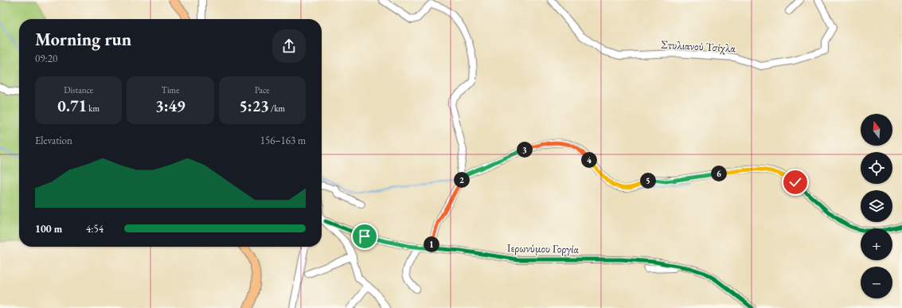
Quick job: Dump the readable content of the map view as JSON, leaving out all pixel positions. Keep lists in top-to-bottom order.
{
  "streets": {
    "street": ["Στυλιανού Τσίχλα", "Ιερωνύμου Γοργία"]
  },
  "north": "top",
  "page": {
    "heading": ["Morning run", "09:20"],
    "stats": [
      ["Distance", "0.71 km"],
      ["Time", "3:49"],
      ["Pace", "5:23 /km"]
    ],
    "map_buttons": ["+", "−"],
    "chart": ["Elevation", "156–163 m"],
    "pins": [
      "3",
      "4",
      "6",
      "2",
      "5",
      "1"
    ],
    "list": [
      {
        "name": "100 m",
        "note": "4:54"
      }
    ]
  }
}
